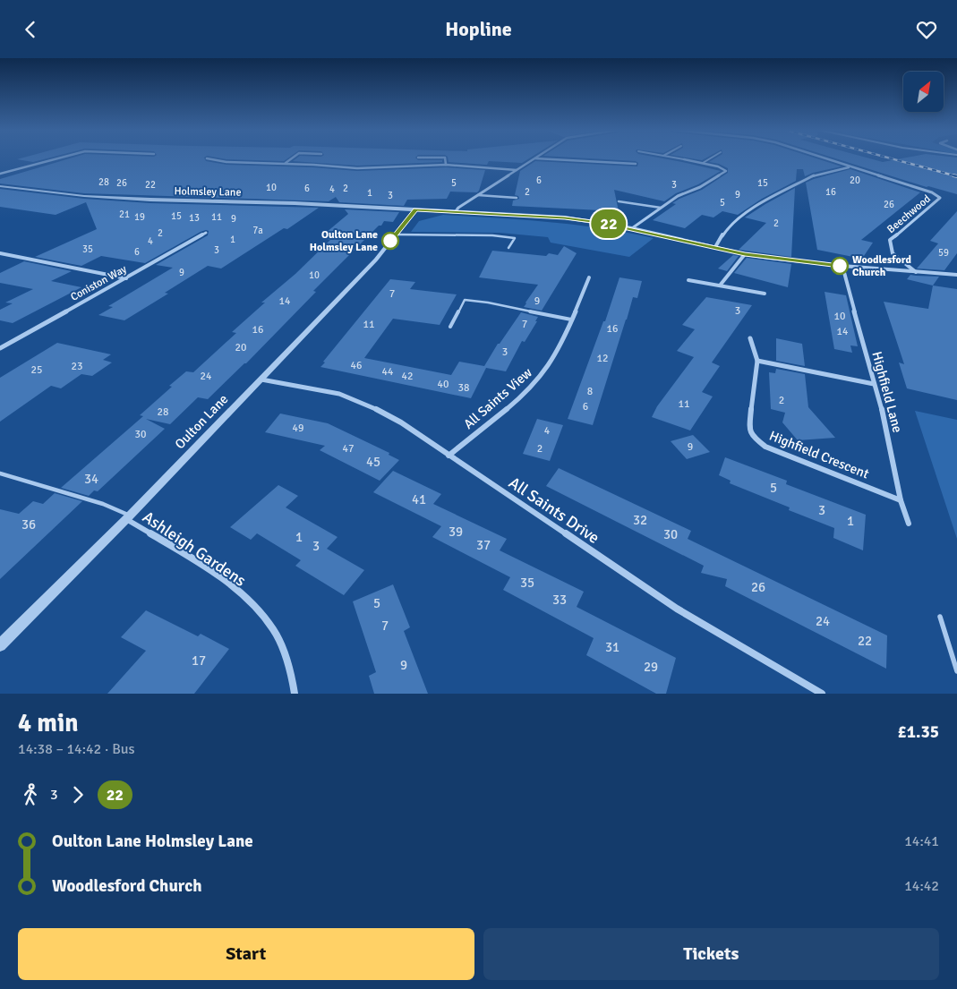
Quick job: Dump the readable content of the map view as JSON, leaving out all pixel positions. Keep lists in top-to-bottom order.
{
  "streets": {
    "street": [
      "Holmsley Lane",
      "Beechwood",
      "Coniston Way",
      "Highfield Lane",
      "All Saints View",
      "Oulton Lane",
      "Highfield Crescent",
      "All Saints Drive",
      "Ashleigh Gardens"
    ]
  },
  "crossings": [
    ["Holmsley Lane", "Beechwood"],
    ["Holmsley Lane", "Highfield Lane"],
    ["Holmsley Lane", "Oulton Lane"],
    ["Highfield Lane", "Highfield Crescent"],
    ["All Saints View", "All Saints Drive"],
    ["Oulton Lane", "All Saints Drive"],
    ["Oulton Lane", "Ashleigh Gardens"]
  ],
  "places": ["Oulton Lane Holmsley Lane", "Woodlesford Church"],
  "lines": ["bus line 22"],
  "house_numbers": [
    "6",
    "20",
    "28",
    "26",
    "5",
    "15",
    "22",
    "3",
    "10",
    "6",
    "2",
    "4",
    "2",
    "16",
    "1",
    "9",
    "3",
    "5",
    "26",
    "21",
    "15",
    "19",
    "11",
    "13",
    "9",
    "2",
    "7a",
    "2",
    "1",
    "4",
    "35",
    "3",
    "6",
    "59",
    "9",
    "10",
    "7",
    "14",
    "9",
    "3",
    "10",
    "11",
    "7",
    "16",
    "16",
    "14",
    "20",
    "3",
    "12",
    "46",
    "23",
    "25",
    "44",
    "24",
    "42",
    "40",
    "38",
    "8",
    "2",
    "11",
    "6",
    "28",
    "49",
    "4",
    "30",
    "9",
    "47",
    "2",
    "45",
    "34",
    "5",
    "41",
    "3",
    "32",
    "1",
    "36",
    "39",
    "30",
    "1",
    "37",
    "3",
    "35",
    "26",
    "33",
    "5",
    "24",
    "7",
    "22",
    "31",
    "17",
    "9",
    "29"
  ],
  "north": "top right",
  "page": {
    "header": "Hopline",
    "on_map": "22",
    "heading": ["4 min", "14:38 – 14:42 · Bus", "£1.35"],
    "legs": ["3", "22"],
    "list": [
      {
        "name": "Oulton Lane Holmsley Lane",
        "value": "14:41"
      },
      {
        "name": "Woodlesford Church",
        "value": "14:42"
      }
    ],
    "buttons": ["Start", "Tickets"]
  }
}
